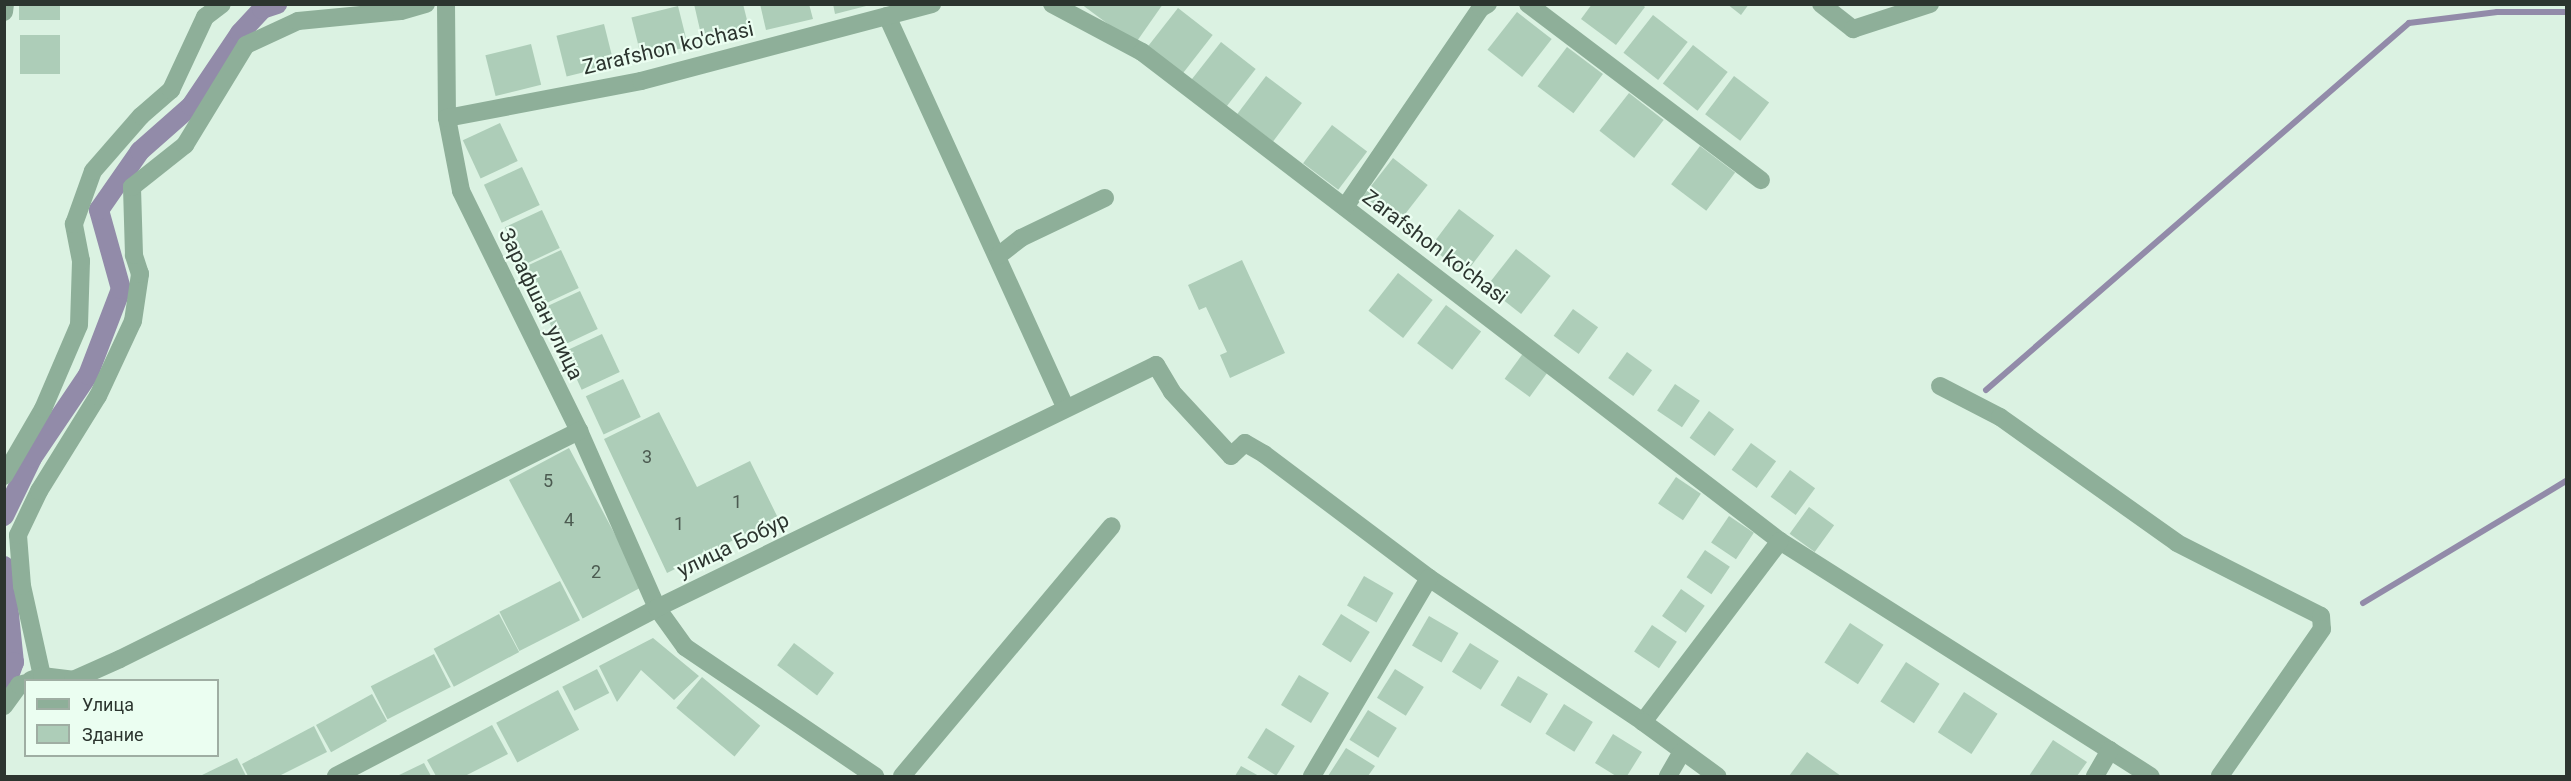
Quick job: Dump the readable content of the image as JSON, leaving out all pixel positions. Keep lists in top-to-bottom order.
{
  "streets": {
    "street": ["Zarafshon ko'chasi", "Зарафшан улица", "улица Бобур"]
  },
  "crossings": [
    ["Zarafshon ko'chasi", "Зарафшан улица"],
    ["Зарафшан улица", "улица Бобур"]
  ],
  "house_numbers": [
    "3",
    "5",
    "1",
    "4",
    "1",
    "2"
  ],
  "legend": ["Улица", "Здание"]
}
